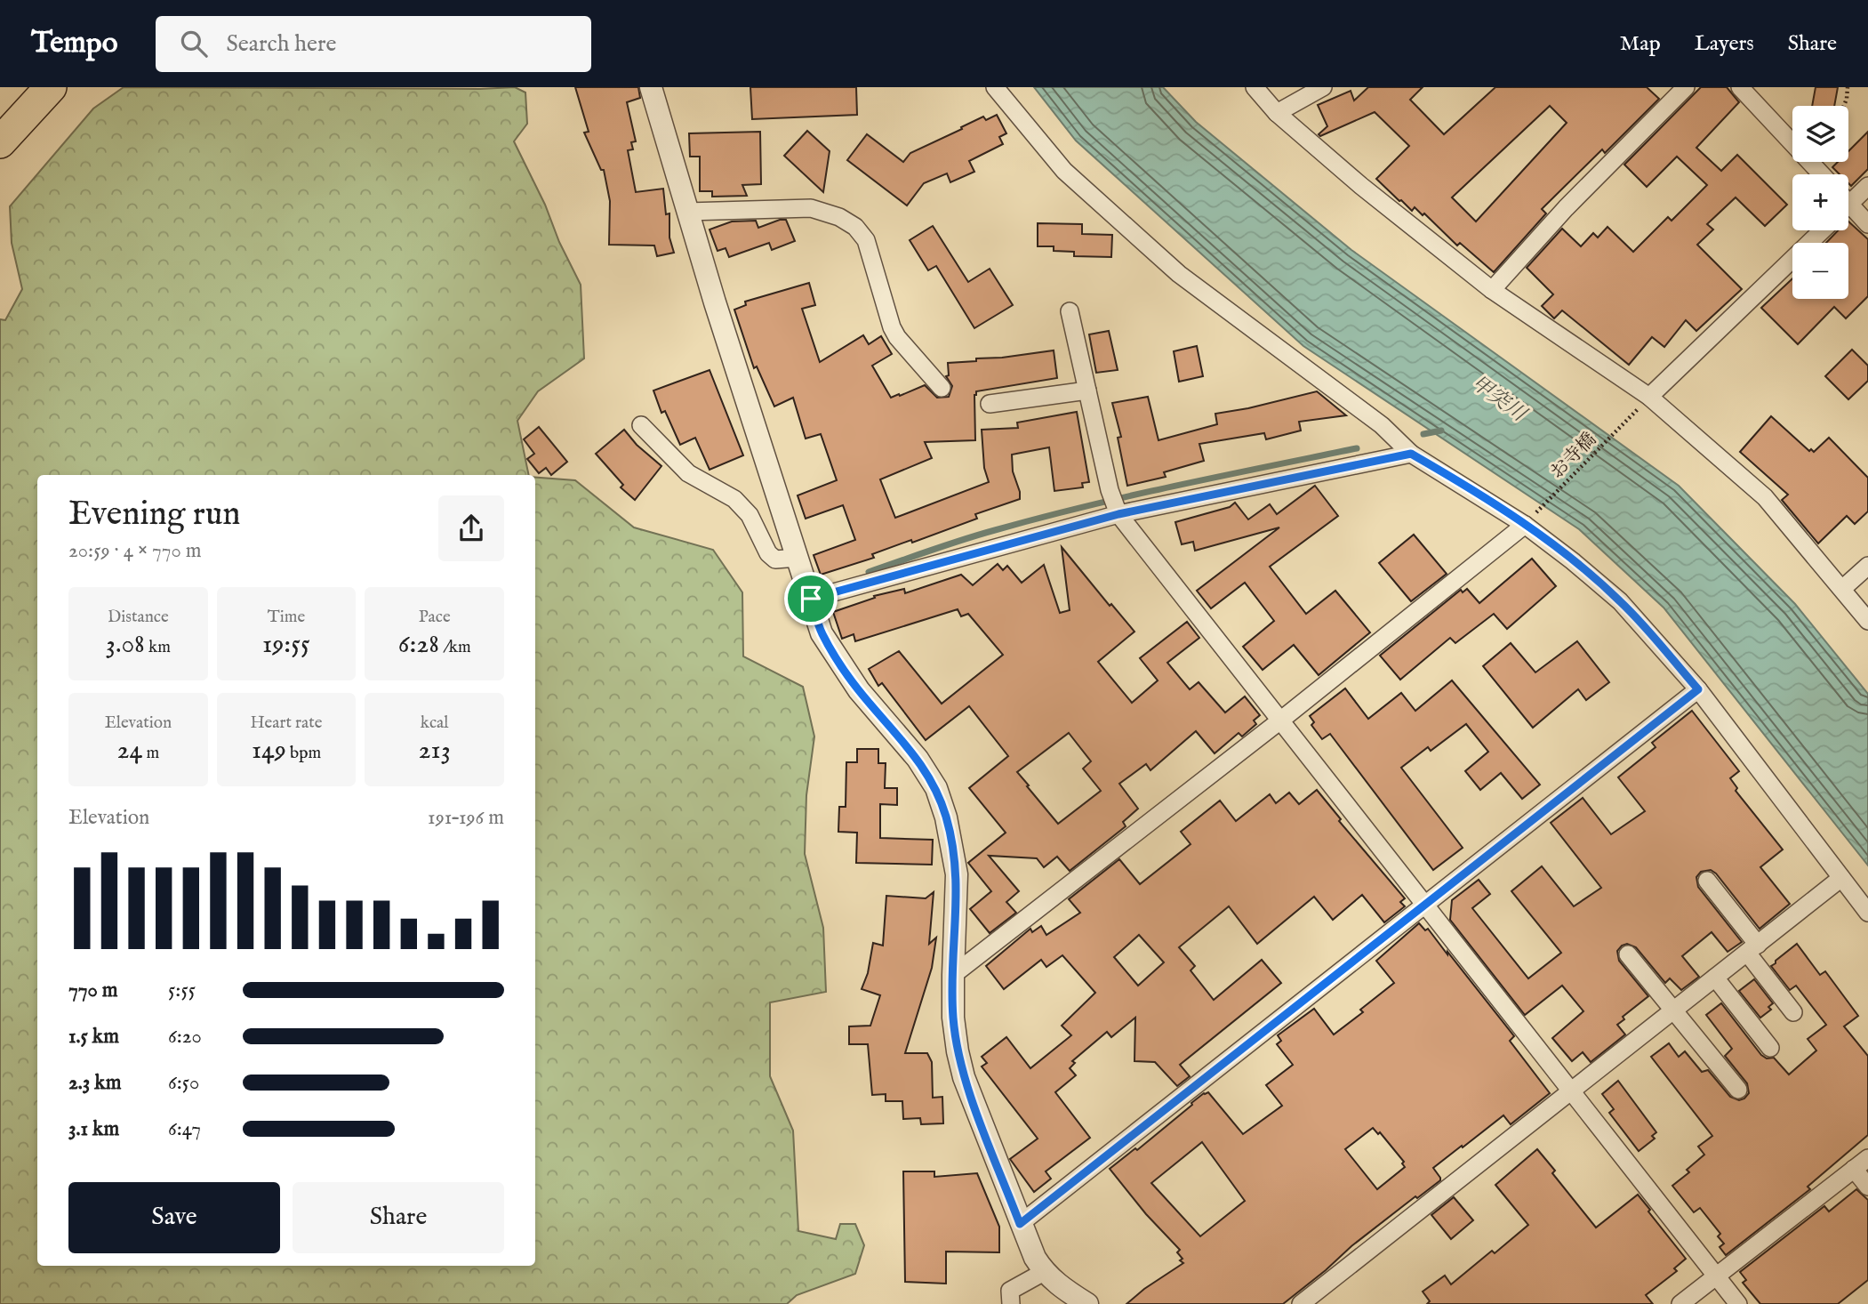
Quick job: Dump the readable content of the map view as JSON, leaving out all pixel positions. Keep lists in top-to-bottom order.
{
  "streets": {
    "path": ["お寺橋"]
  },
  "water": ["甲突川"],
  "page": {
    "header": "Tempo",
    "search": "Search here",
    "nav": ["Map", "Layers", "Share"],
    "map_buttons": ["+", "−"],
    "heading": ["Evening run", "20:59 · 4 × 770 m"],
    "stats": [
      ["Distance", "3.08 km"],
      ["Time", "19:55"],
      ["Pace", "6:28 /km"],
      ["Elevation", "24 m"],
      ["Heart rate", "149 bpm"],
      ["kcal", "213"]
    ],
    "chart": ["Elevation", "191–196 m"],
    "list": [
      {
        "name": "770 m",
        "note": "5:55"
      },
      {
        "name": "1.5 km",
        "note": "6:20"
      },
      {
        "name": "2.3 km",
        "note": "6:50"
      },
      {
        "name": "3.1 km",
        "note": "6:47"
      }
    ],
    "buttons": ["Save", "Share"]
  }
}
